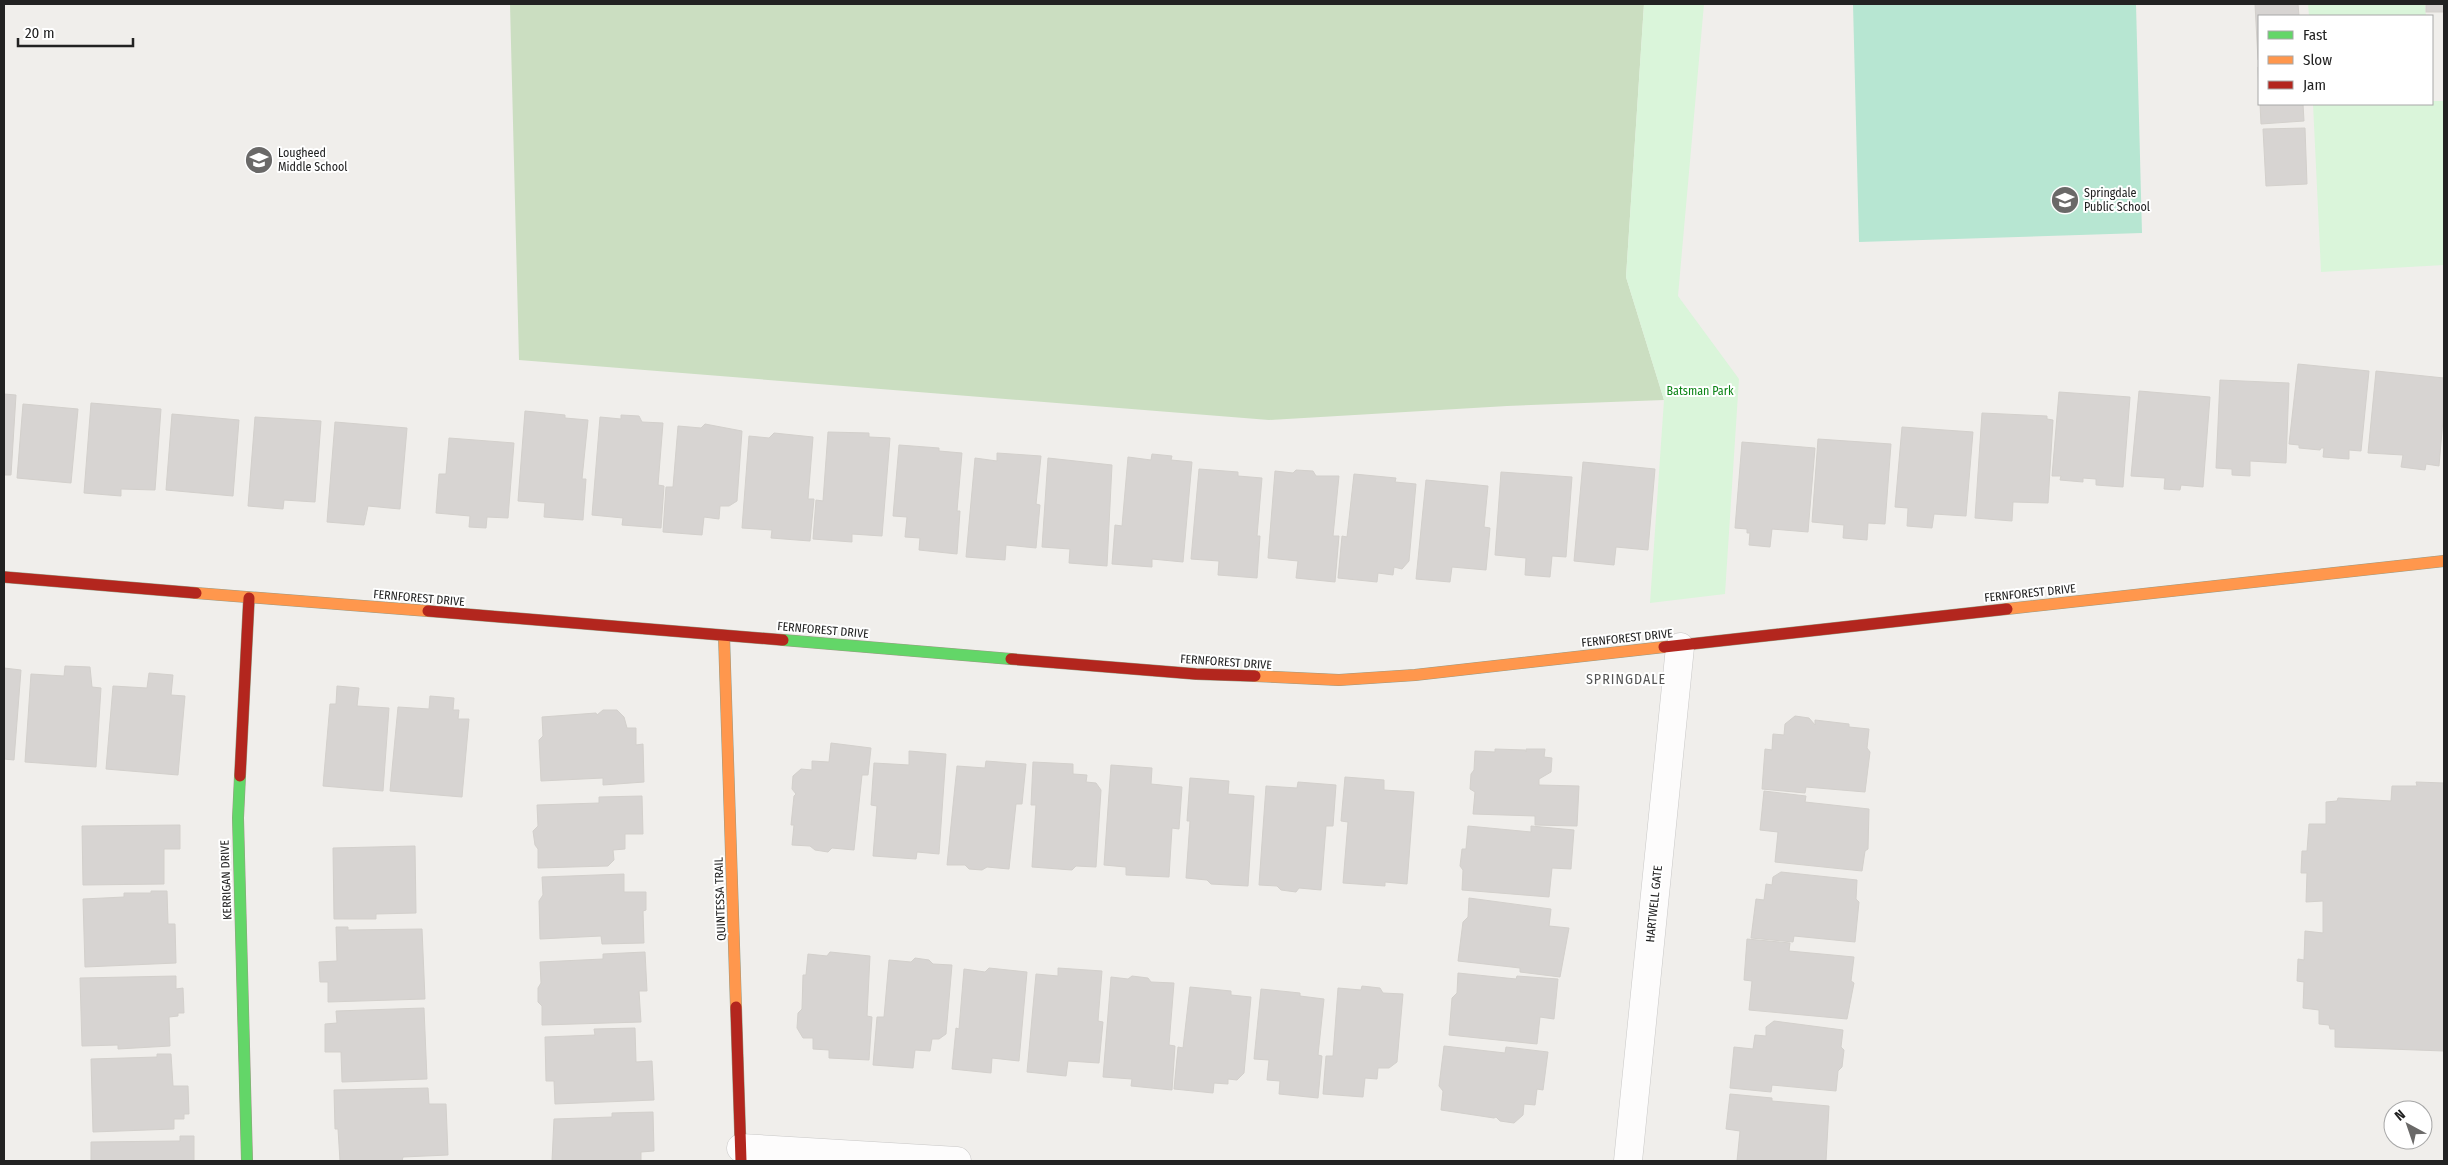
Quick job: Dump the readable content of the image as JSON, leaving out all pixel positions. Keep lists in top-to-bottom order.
{
  "streets": {
    "street": [
      "FERNFOREST DRIVE",
      "KERRIGAN DRIVE",
      "QUINTESSA TRAIL",
      "HARTWELL GATE"
    ]
  },
  "crossings": [
    ["FERNFOREST DRIVE", "KERRIGAN DRIVE"],
    ["FERNFOREST DRIVE", "QUINTESSA TRAIL"],
    ["FERNFOREST DRIVE", "HARTWELL GATE"]
  ],
  "districts": ["SPRINGDALE"],
  "parks": ["Batsman Park"],
  "places": {
    "school or university": ["Lougheed Middle School", "Springdale Public School"]
  },
  "legend": ["Fast", "Slow", "Jam"],
  "scale_bar": "20 m",
  "north": "top left"
}
